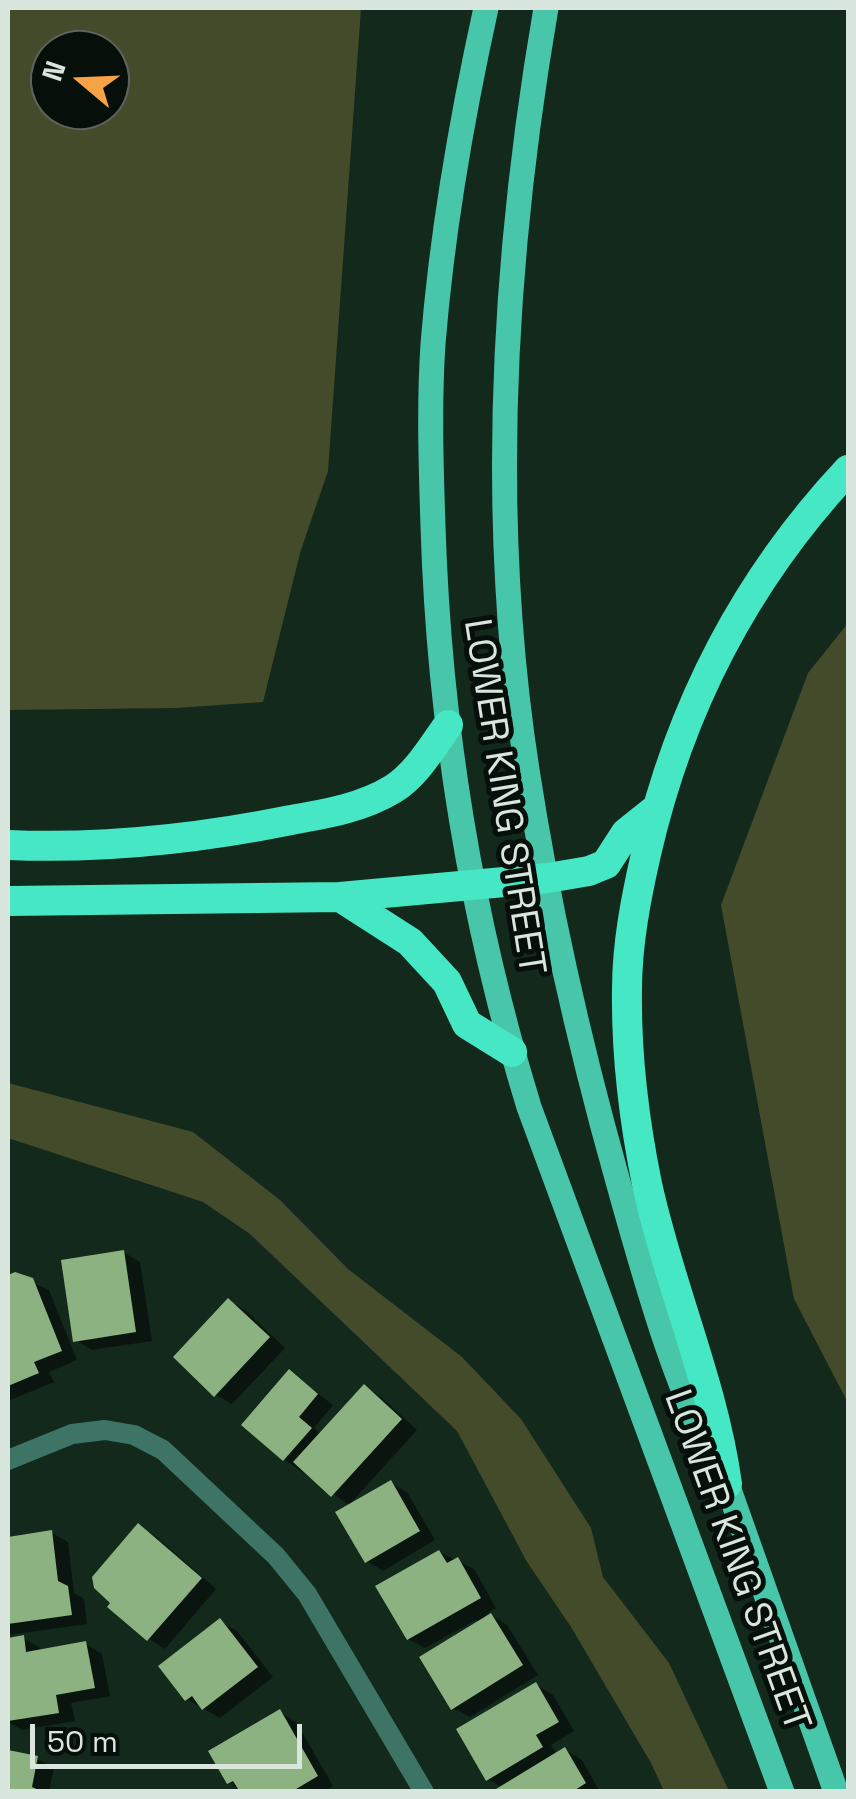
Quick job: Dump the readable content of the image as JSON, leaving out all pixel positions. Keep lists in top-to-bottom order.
{
  "streets": {
    "main road": ["LOWER KING STREET"]
  },
  "scale_bar": "50 m",
  "north": "left"
}
